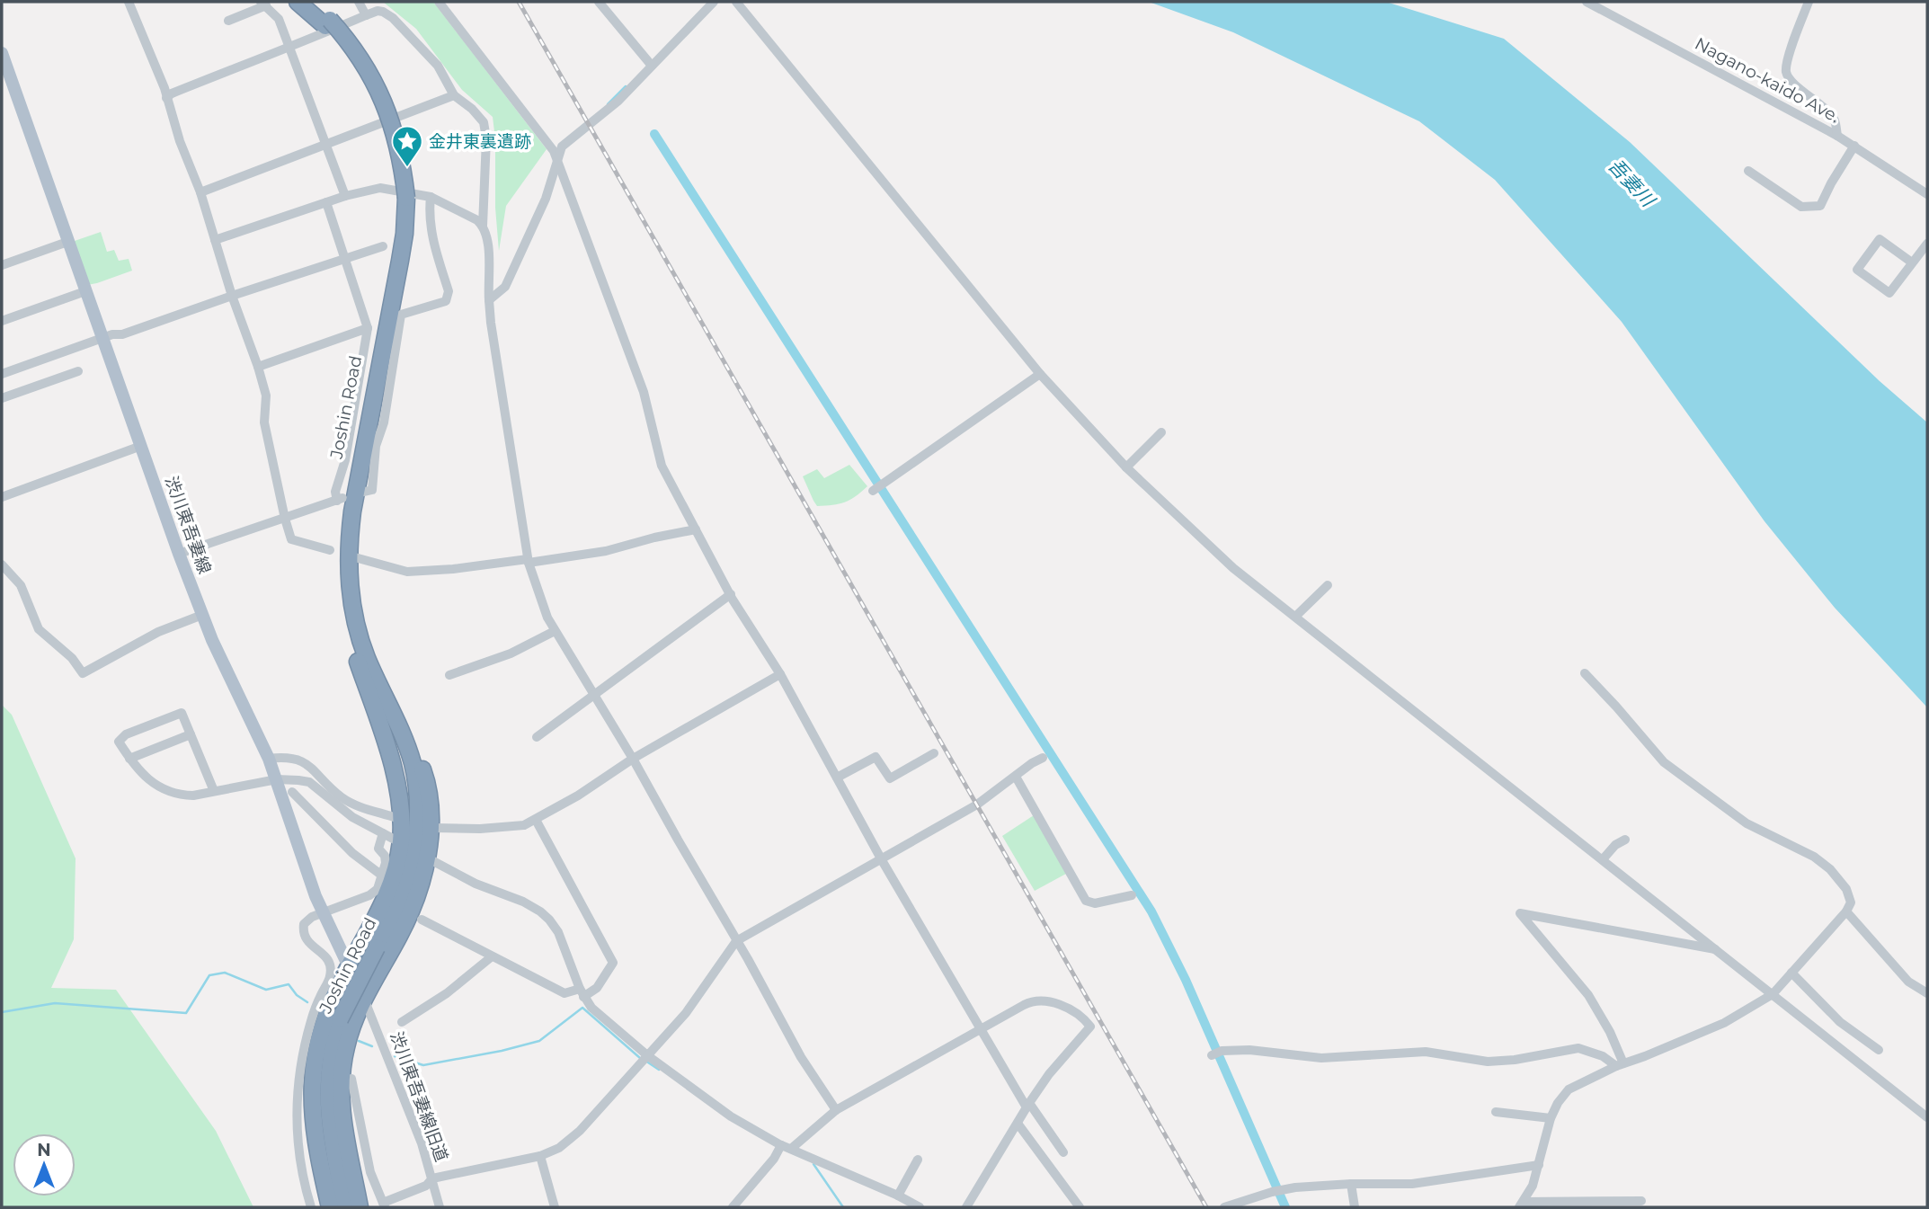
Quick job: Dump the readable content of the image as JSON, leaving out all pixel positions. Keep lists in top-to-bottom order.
{
  "streets": {
    "highway": ["Joshin Road"],
    "main road": ["渋川東吾妻線"],
    "street": ["Nagano-kaido Ave.", "渋川東吾妻線旧道"]
  },
  "crossings": [
    ["渋川東吾妻線", "渋川東吾妻線旧道"]
  ],
  "water": ["吾妻川"],
  "places": {
    "place": ["金井東裏遺跡"]
  },
  "north": "top"
}
